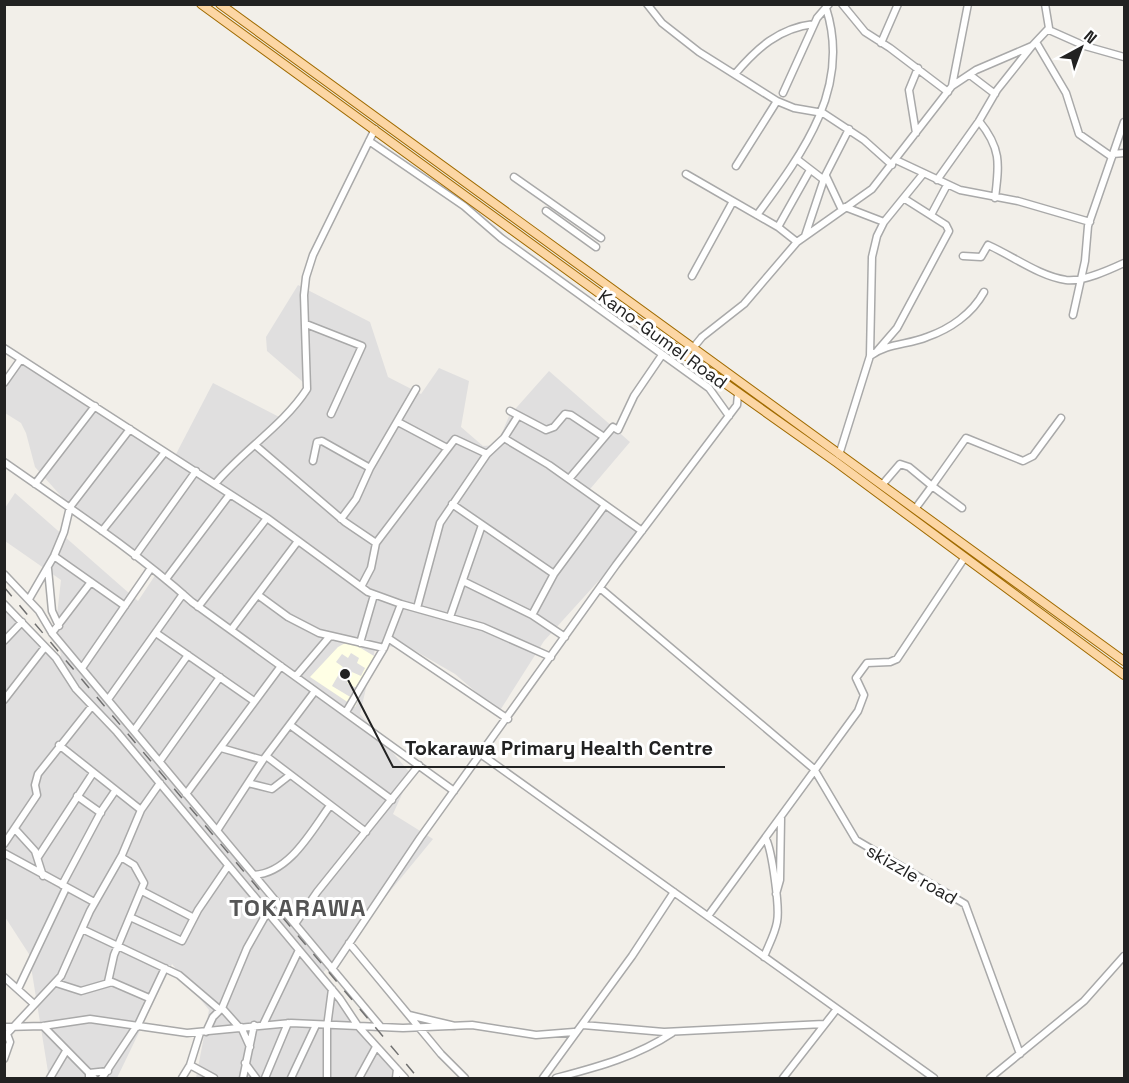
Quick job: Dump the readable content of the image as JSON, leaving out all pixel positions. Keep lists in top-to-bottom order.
{
  "streets": {
    "main road": ["Kano-Gumel Road"],
    "street": ["skizzle road"]
  },
  "districts": ["TOKARAWA"],
  "places": ["Tokarawa Primary Health Centre"],
  "north": "top right"
}
